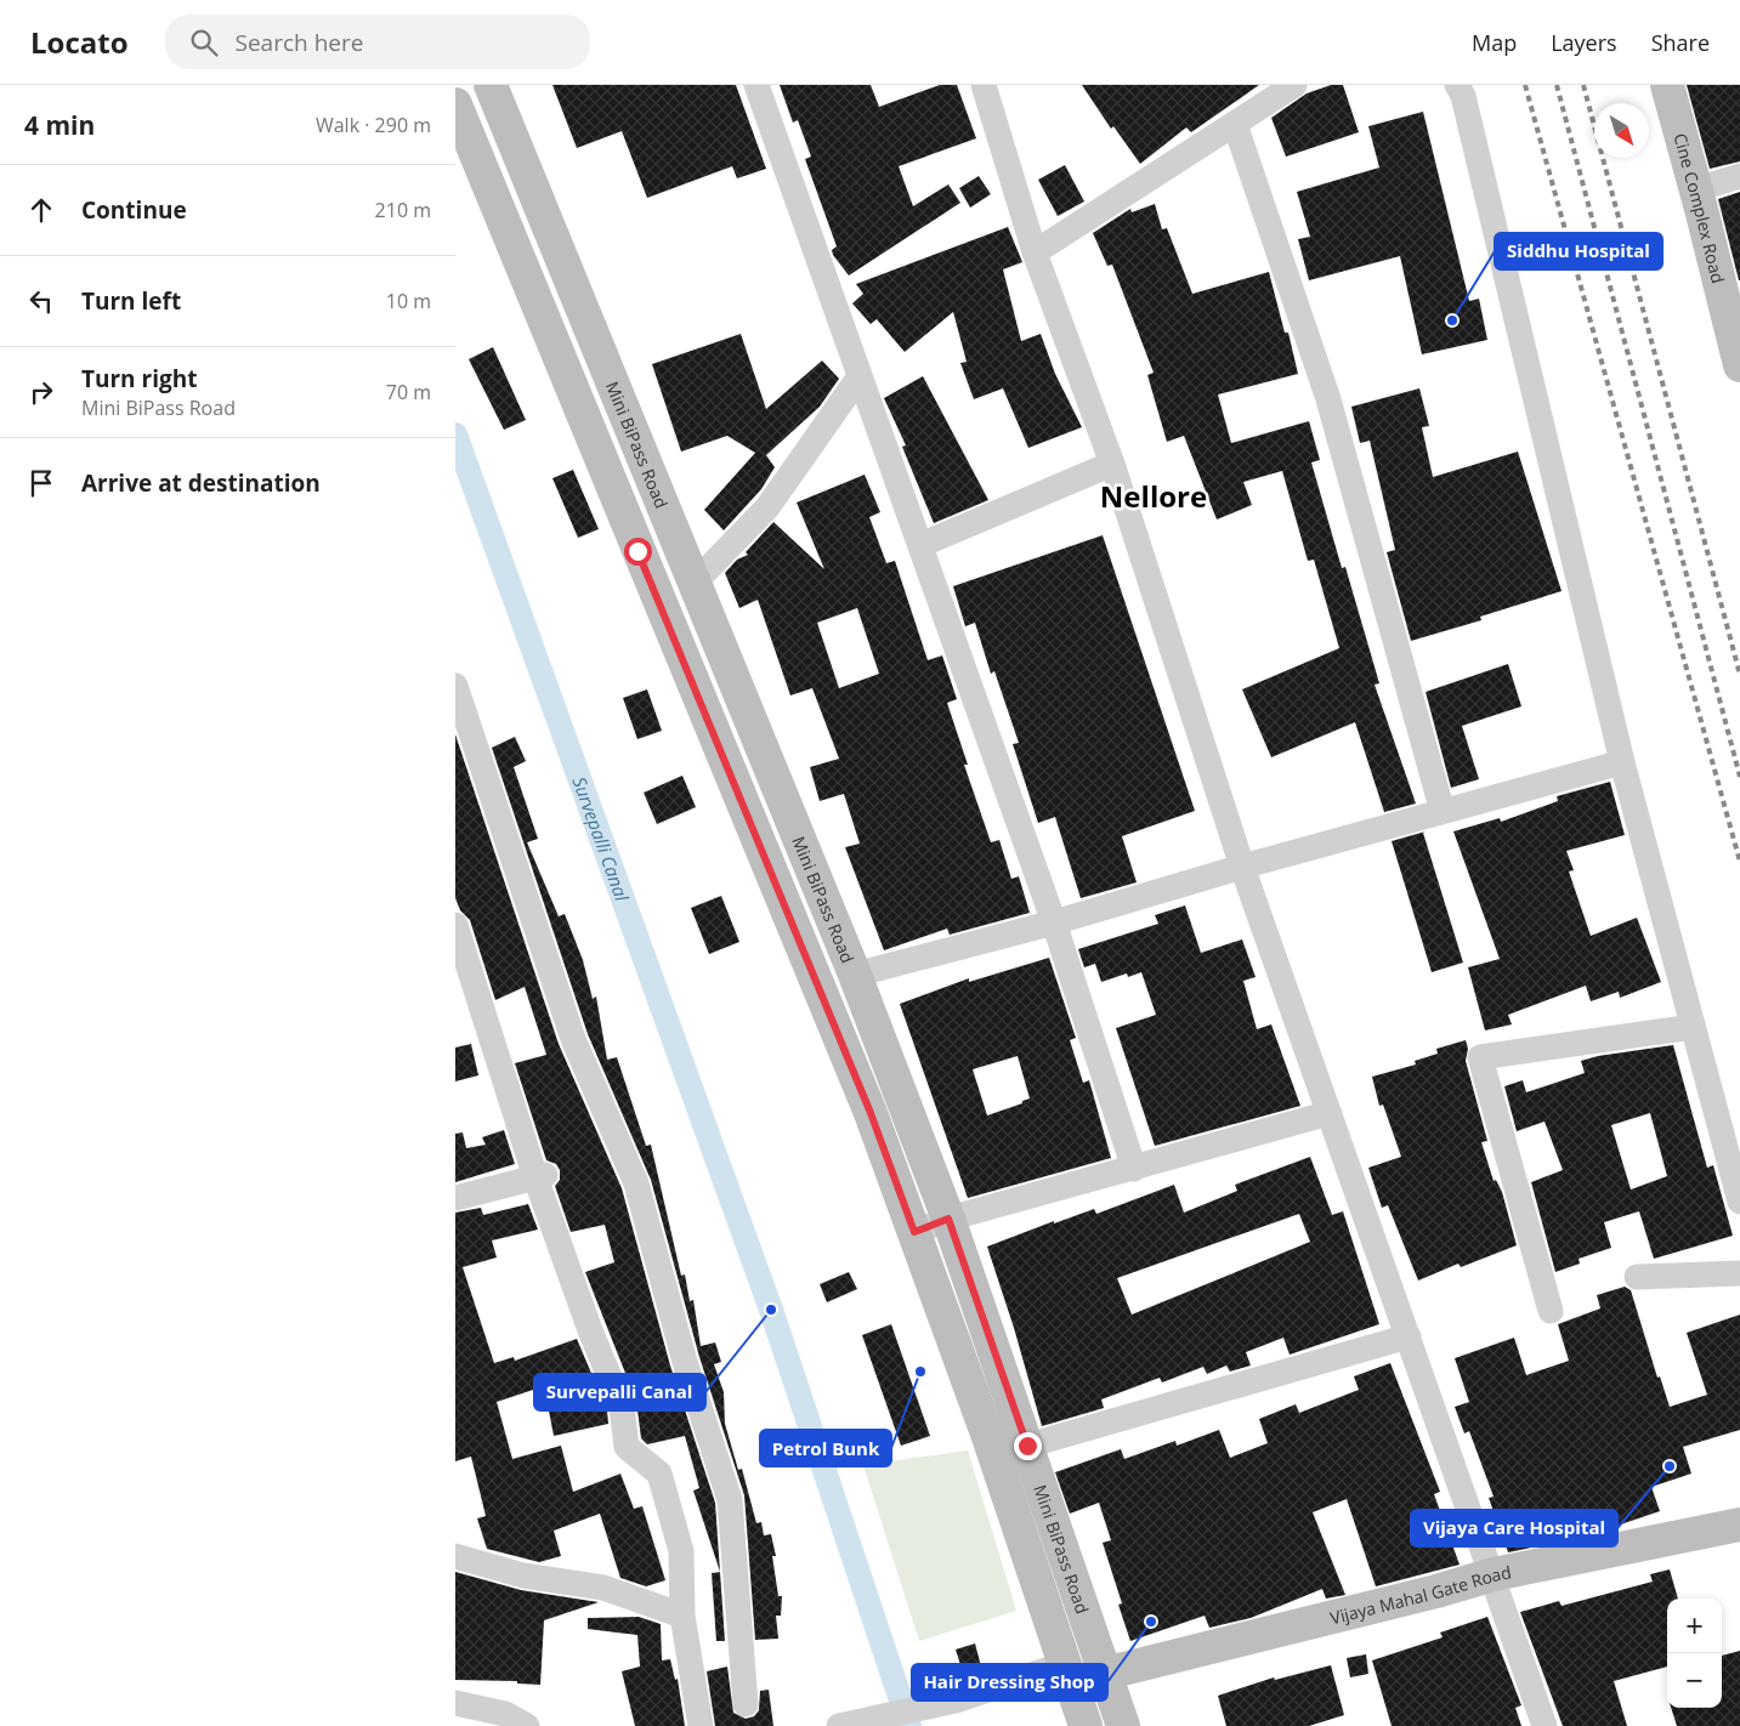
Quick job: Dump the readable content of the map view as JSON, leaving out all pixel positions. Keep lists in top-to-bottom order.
{
  "streets": {
    "main road": ["Cine Complex Road", "Mini BiPass Road", "Vijaya Mahal Gate Road"]
  },
  "crossings": [
    ["Mini BiPass Road", "Vijaya Mahal Gate Road"]
  ],
  "districts": ["Nellore"],
  "water": ["Survepalli Canal"],
  "places": [
    "Siddhu Hospital",
    "Survepalli Canal",
    "Petrol Bunk",
    "Vijaya Care Hospital",
    "Hair Dressing Shop"
  ],
  "north": "bottom right",
  "page": {
    "header": "Locato",
    "search": "Search here",
    "nav": ["Map", "Layers", "Share"],
    "heading": ["4 min", "Walk · 290 m"],
    "list": [
      ["Continue", "210 m"],
      ["Turn left", "10 m"],
      ["Turn right", "Mini BiPass Road", "70 m"],
      "Arrive at destination"
    ],
    "map_buttons": ["+", "−"]
  }
}
